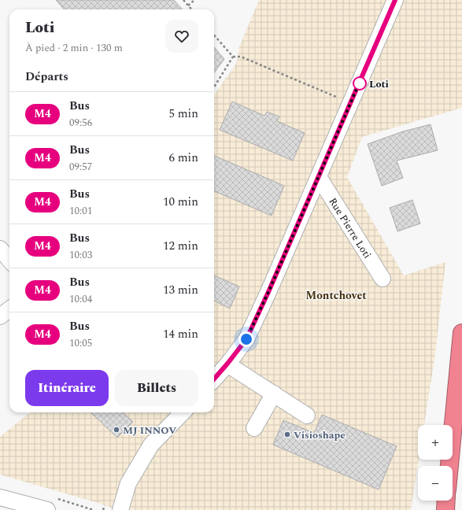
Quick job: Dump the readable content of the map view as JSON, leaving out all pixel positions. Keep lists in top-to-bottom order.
{
  "streets": {
    "street": ["Rue Pierre Loti"]
  },
  "districts": ["Montchovet"],
  "places": ["Loti", "MJ INNOV", "Visioshape"],
  "lines": ["bus line M4"],
  "page": {
    "heading": [
      ["Loti", "À pied · 2 min · 130 m"],
      "Départs"
    ],
    "list": [
      {
        "mark": "M4",
        "name": "Bus",
        "note": "09:56",
        "value": "5 min"
      },
      {
        "mark": "M4",
        "name": "Bus",
        "note": "09:57",
        "value": "6 min"
      },
      {
        "mark": "M4",
        "name": "Bus",
        "note": "10:01",
        "value": "10 min"
      },
      {
        "mark": "M4",
        "name": "Bus",
        "note": "10:03",
        "value": "12 min"
      },
      {
        "mark": "M4",
        "name": "Bus",
        "note": "10:04",
        "value": "13 min"
      },
      {
        "mark": "M4",
        "name": "Bus",
        "note": "10:05",
        "value": "14 min"
      }
    ],
    "buttons": ["Itinéraire", "Billets"],
    "map_buttons": ["+", "−"]
  }
}
